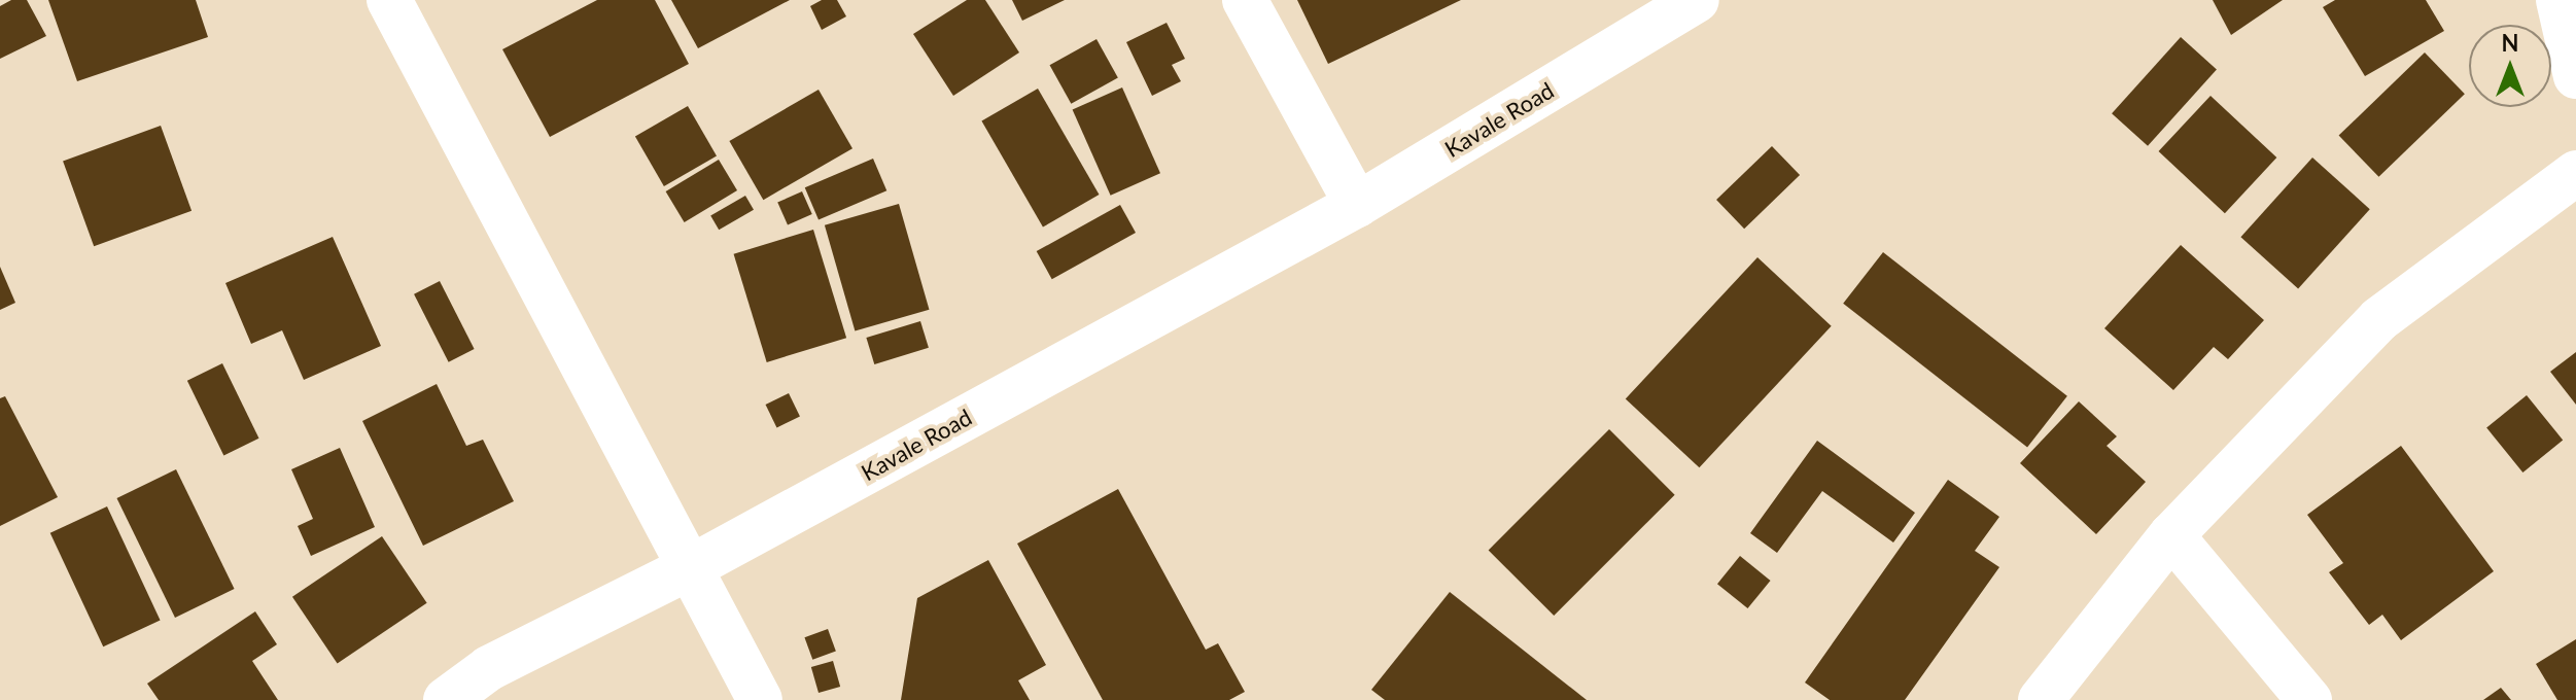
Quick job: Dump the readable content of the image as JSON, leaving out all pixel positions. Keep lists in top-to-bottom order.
{
  "streets": {
    "street": ["Kavale Road"]
  },
  "north": "top"
}
